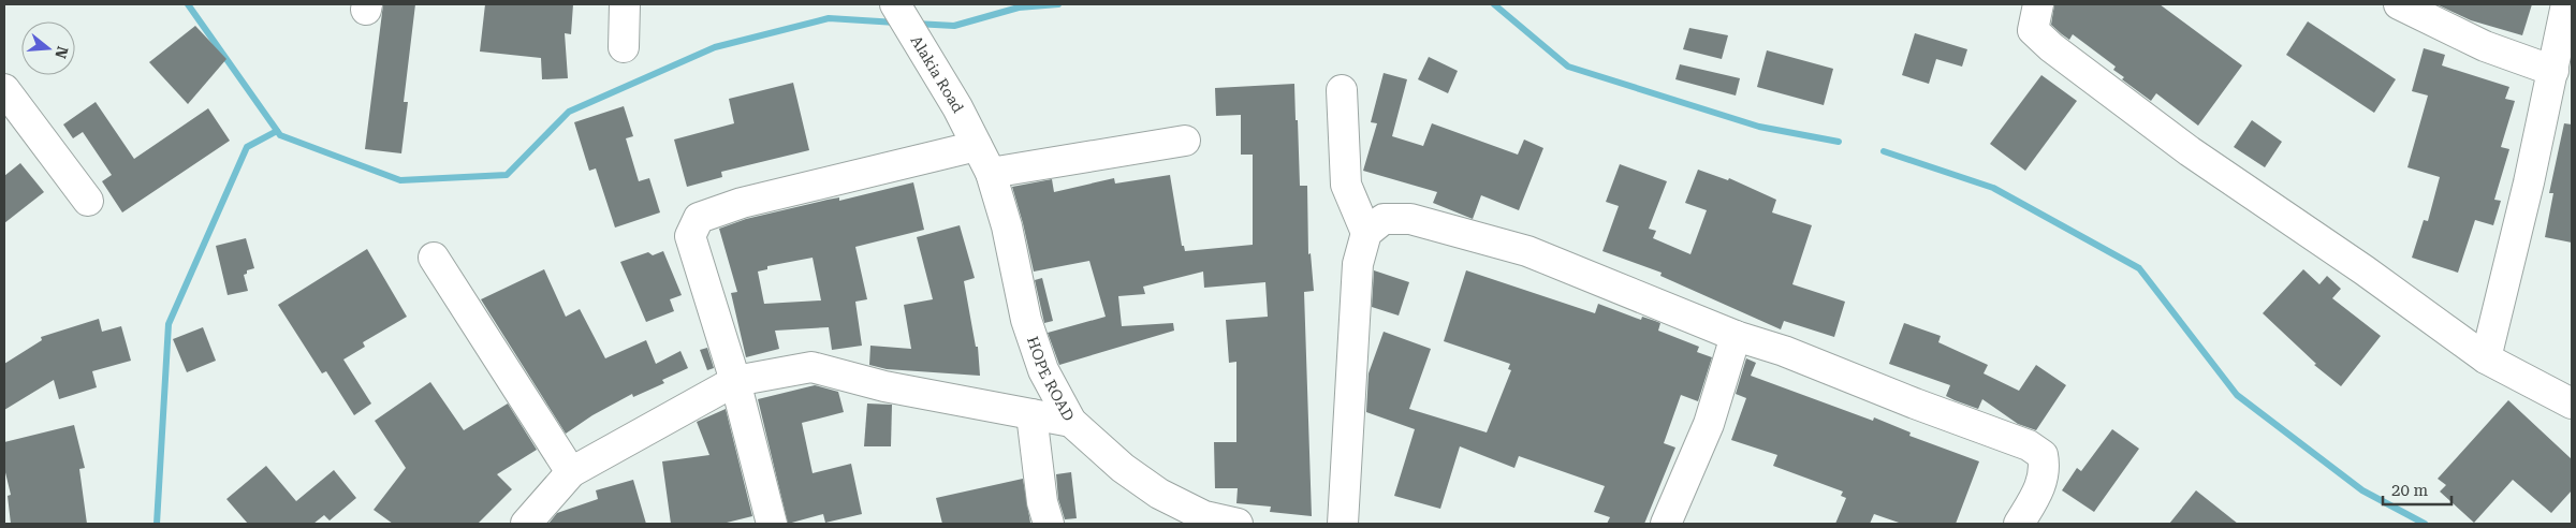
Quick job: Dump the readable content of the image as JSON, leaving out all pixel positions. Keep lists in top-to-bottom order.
{
  "streets": {
    "street": ["Alakia Road", "HOPE ROAD"]
  },
  "crossings": [
    ["Alakia Road", "HOPE ROAD"]
  ],
  "scale_bar": "20 m",
  "north": "right"
}
